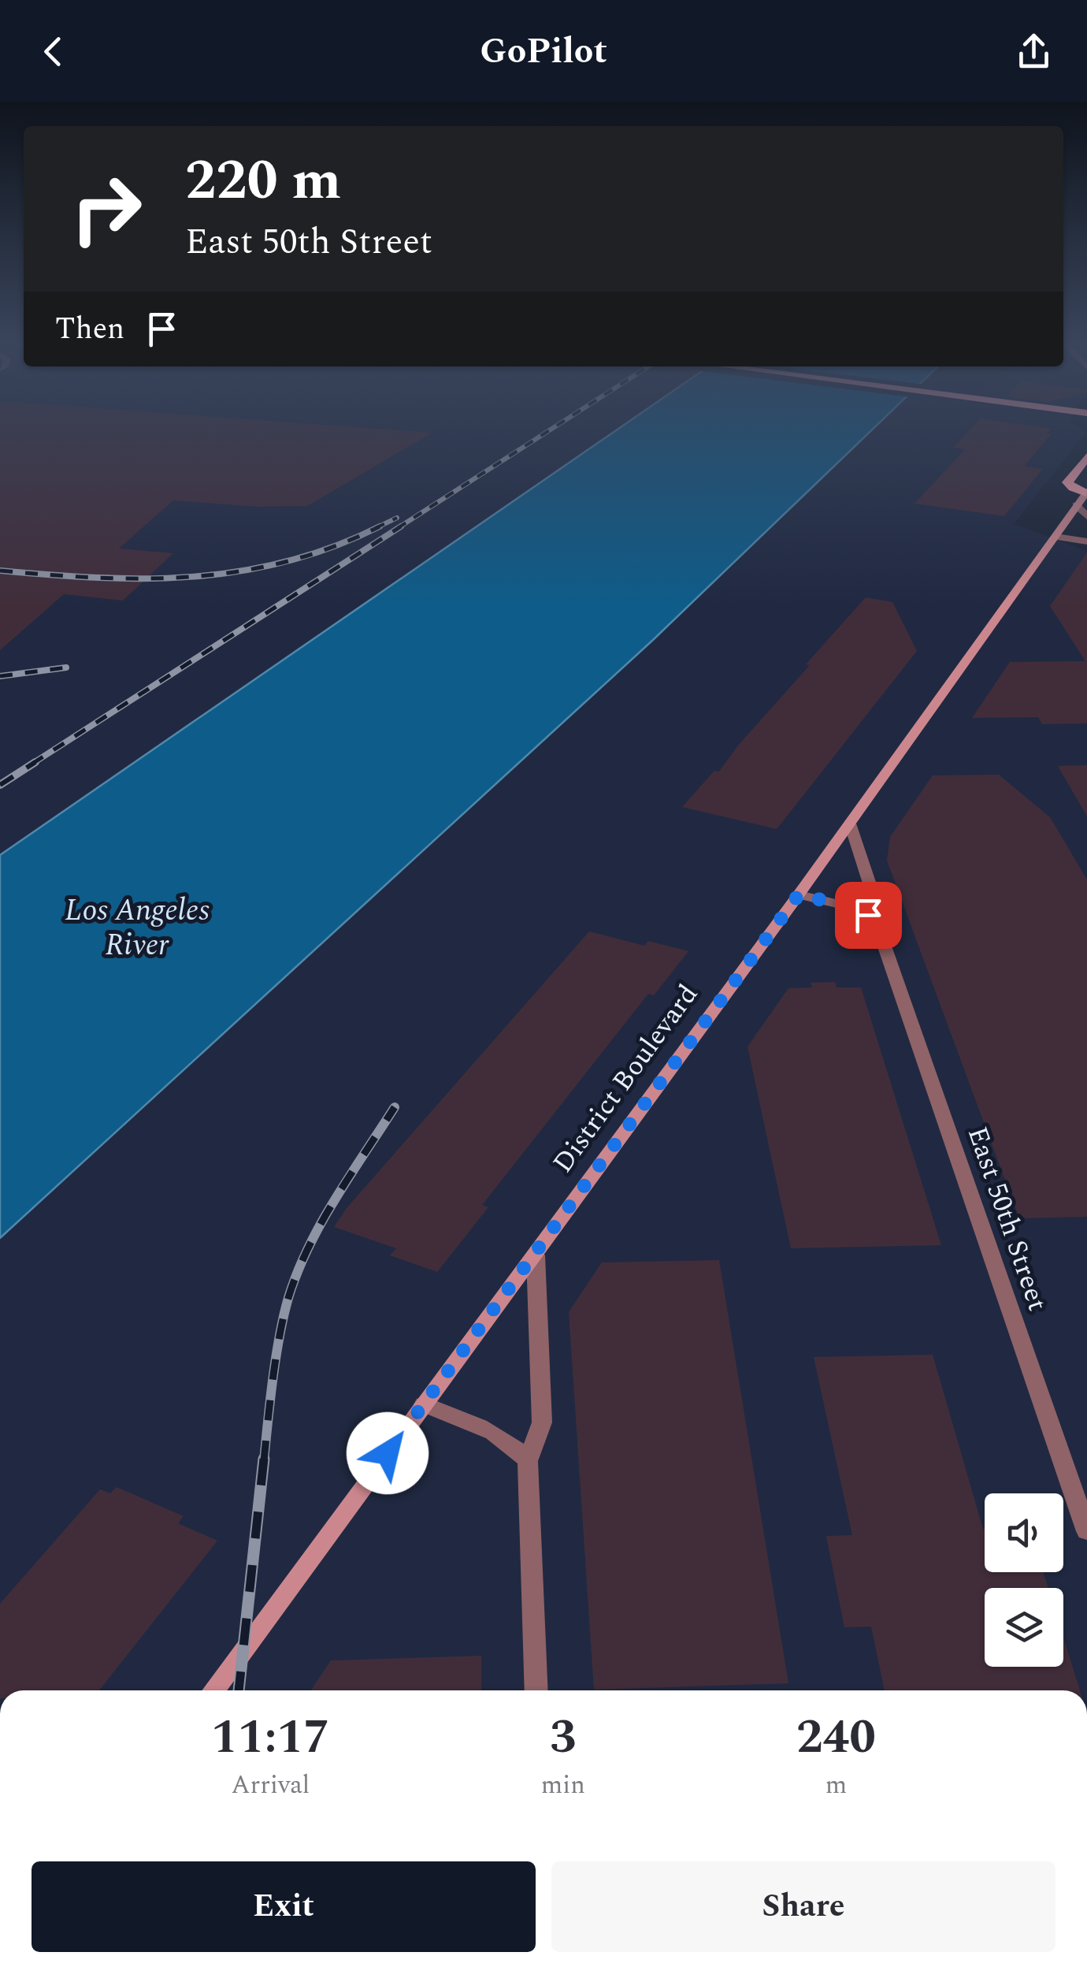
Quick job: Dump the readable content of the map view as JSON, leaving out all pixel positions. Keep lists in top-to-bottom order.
{
  "streets": {
    "main road": ["District Boulevard"],
    "street": ["East 50th Street"]
  },
  "crossings": [
    ["District Boulevard", "East 50th Street"]
  ],
  "water": ["Los Angeles River"],
  "page": {
    "header": "GoPilot",
    "turn": ["220 m", "East 50th Street"],
    "then": "Then",
    "eta": [
      "11:17",
      "Arrival",
      "3",
      "min",
      "240",
      "m"
    ],
    "buttons": ["Exit", "Share"]
  }
}
